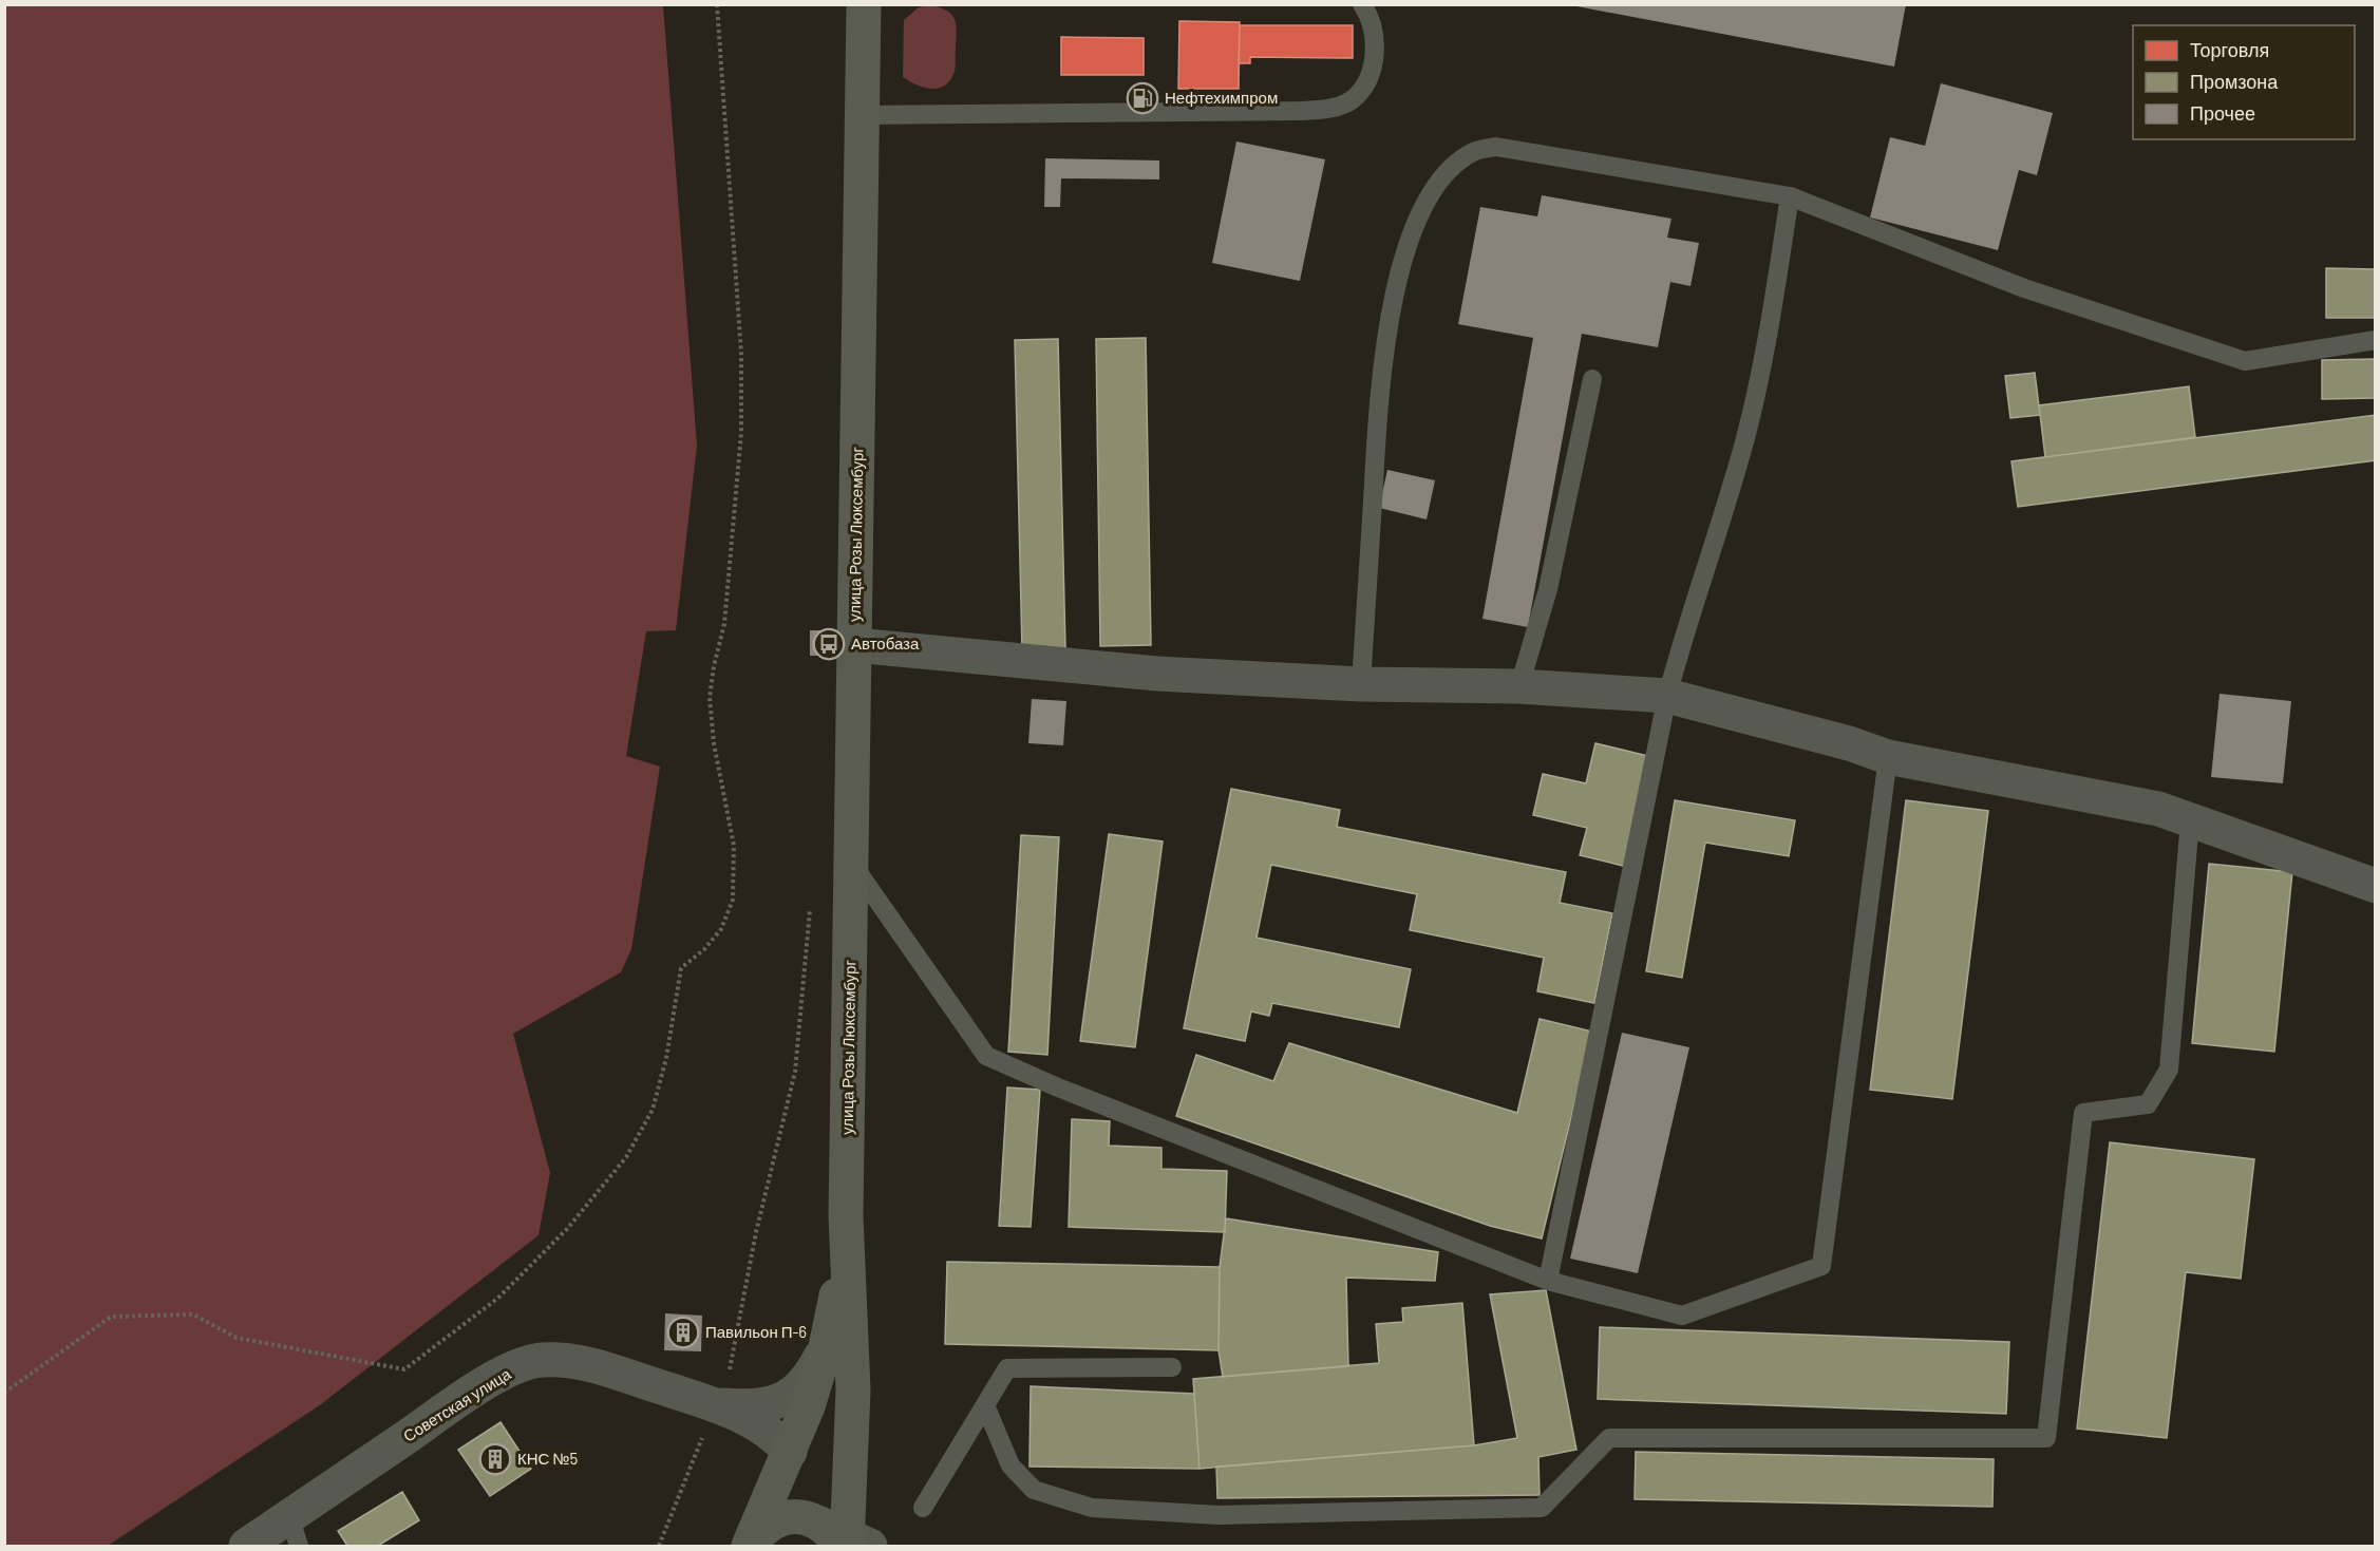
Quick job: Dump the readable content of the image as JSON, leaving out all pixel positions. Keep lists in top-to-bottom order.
{
  "streets": {
    "street": ["улица Розы Люксембург", "Советская улица"]
  },
  "crossings": [
    ["улица Розы Люксембург", "Советская улица"]
  ],
  "places": {
    "fuel station": ["Нефтехимпром"],
    "bus stop": ["Автобаза"],
    "building": ["Павильон П-6", "КНС №5"]
  },
  "legend": ["Торговля", "Промзона", "Прочее"]
}
